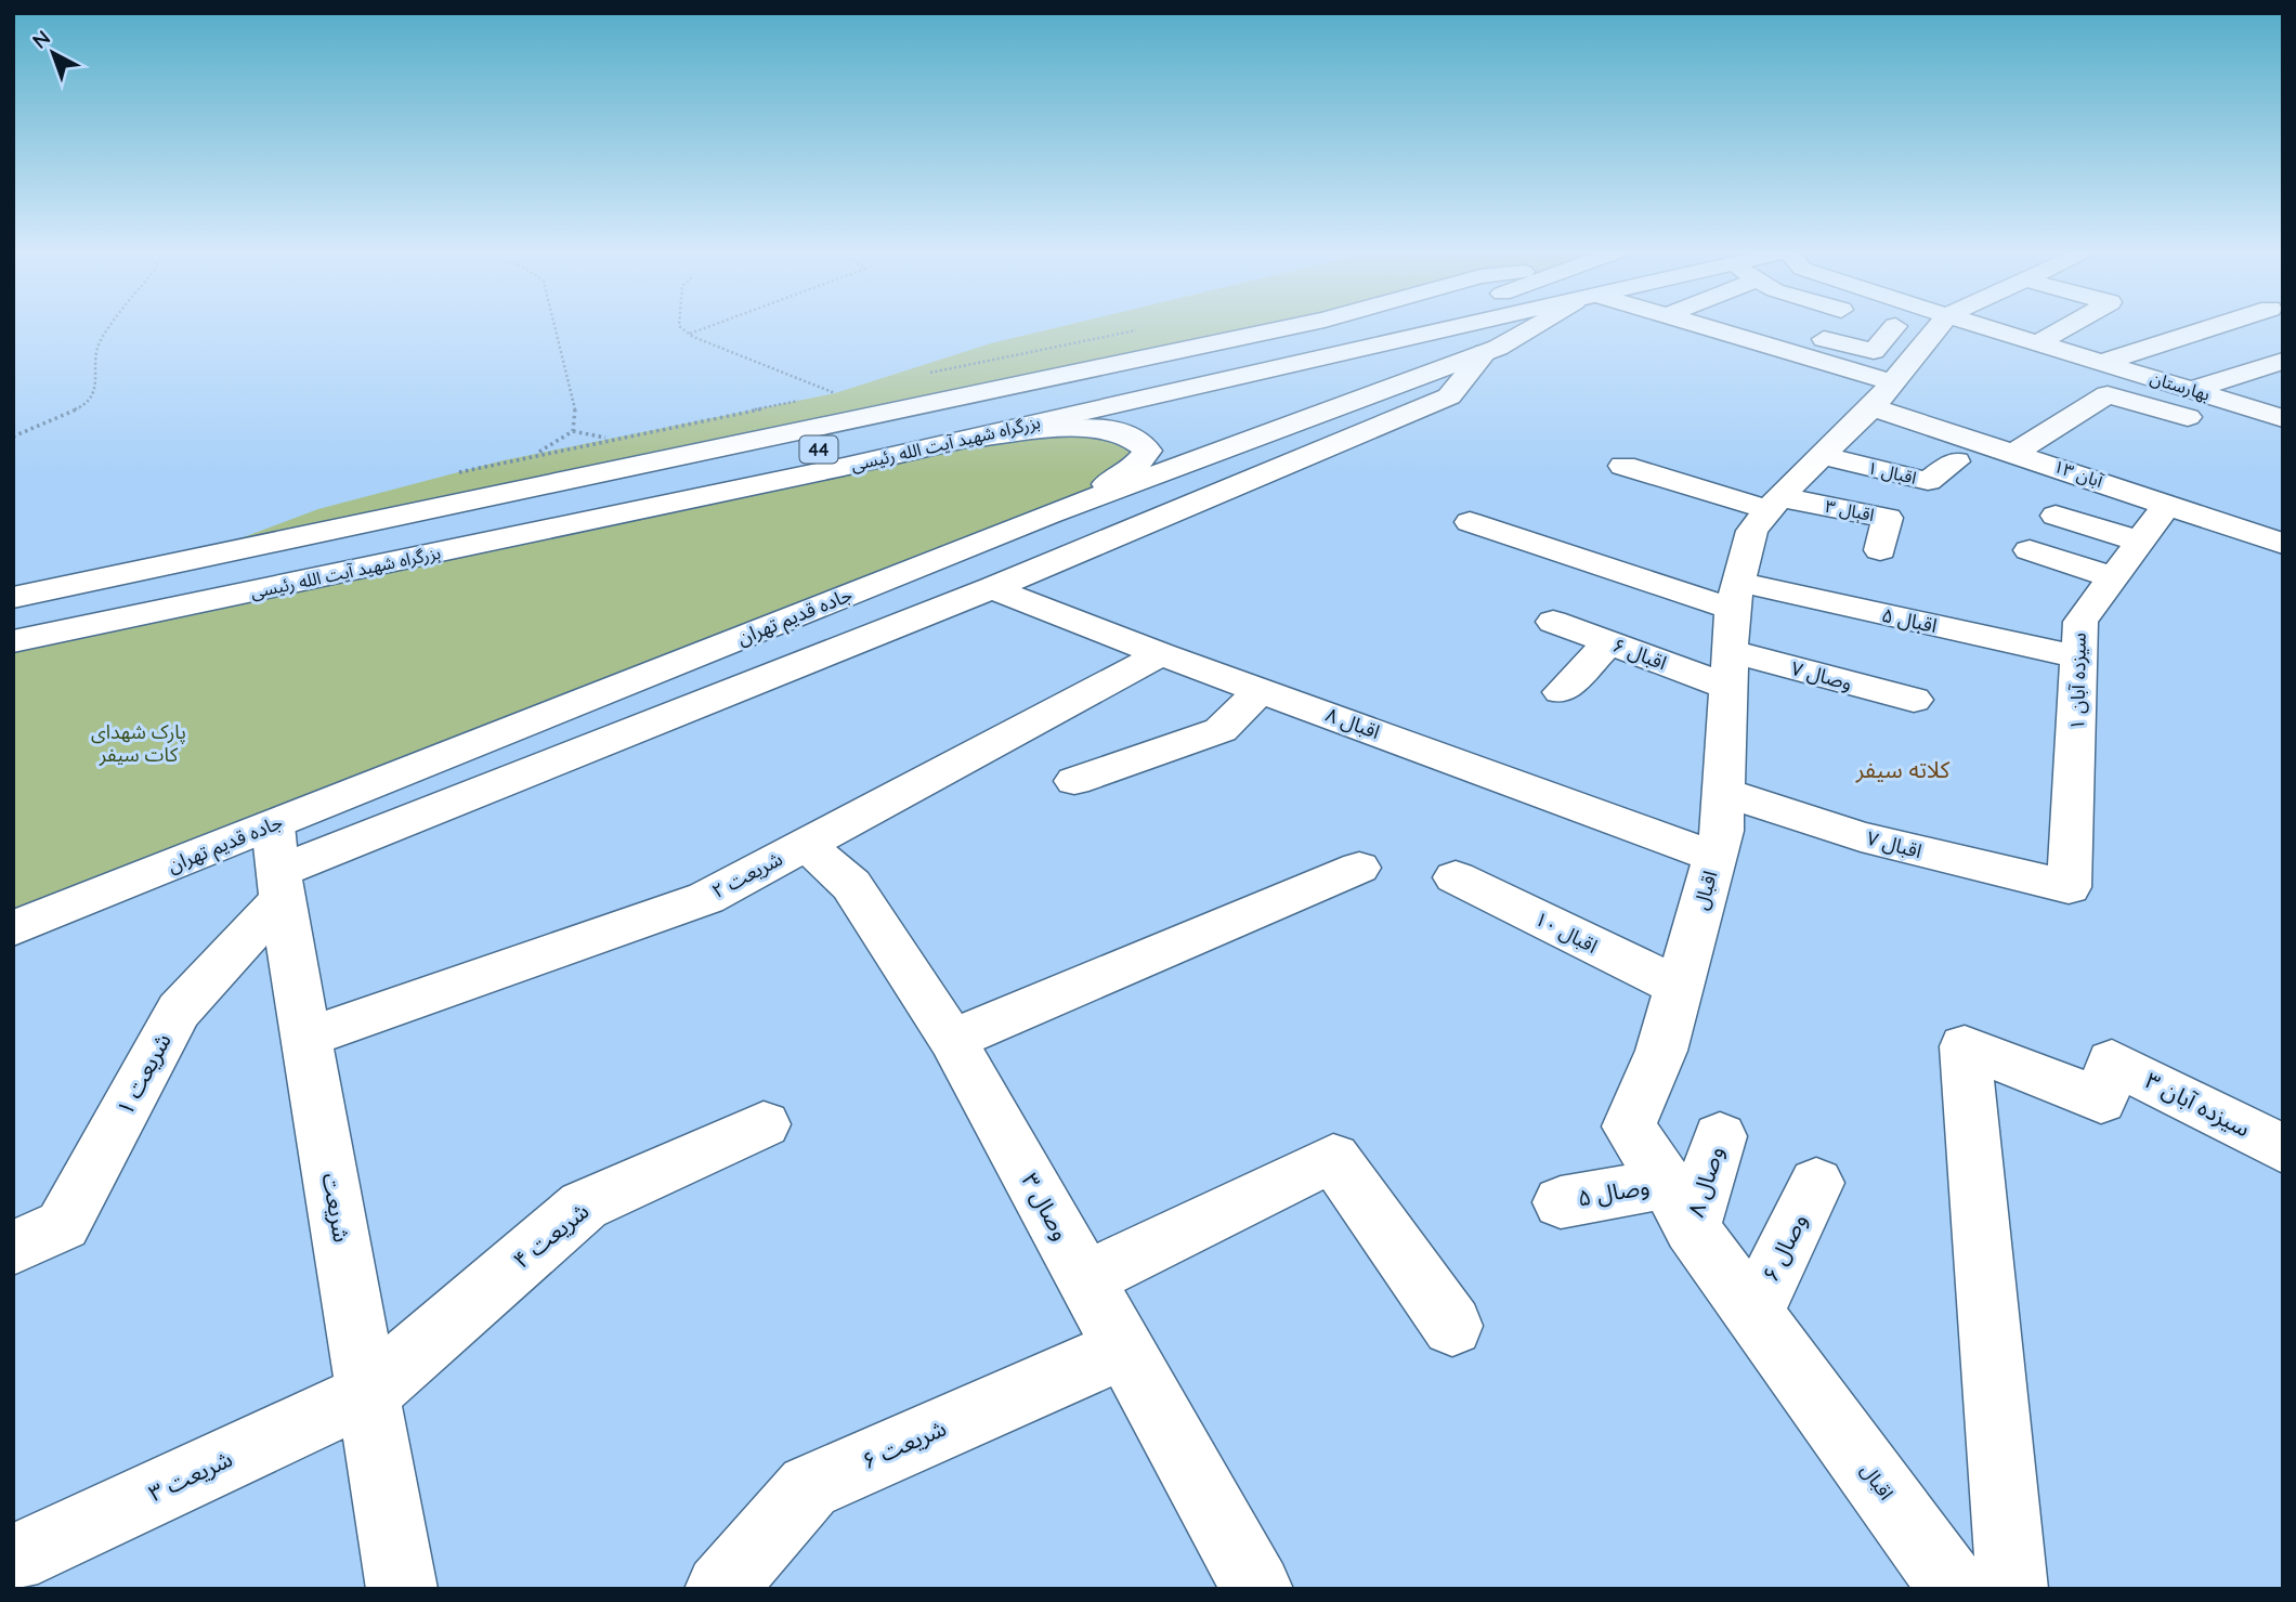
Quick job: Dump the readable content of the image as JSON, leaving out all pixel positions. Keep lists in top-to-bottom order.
{
  "streets": {
    "main road": [
      "بهارستان",
      "بزرگراه شهید آیت الله رئیسی",
      "44",
      "اقبال ۱",
      "۱۳ آبان",
      "اقبال ۳",
      "جاده قدیم تهران",
      "اقبال ۵",
      "اقبال ۶",
      "وصال ۷",
      "سیزده آبان ۱",
      "اقبال ۸",
      "اقبال ۷",
      "شریعت ۲",
      "اقبال",
      "اقبال ۱۰",
      "شریعت ۱",
      "سیزده آبان ۳",
      "وصال ۸",
      "وصال ۵",
      "وصال ۳",
      "شریعت",
      "شریعت ۴",
      "وصال ۶",
      "شریعت ۶",
      "شریعت ۳"
    ]
  },
  "crossings": [
    ["۱۳ آبان", "سیزده آبان ۱"],
    ["اقبال ۳", "اقبال"],
    ["جاده قدیم تهران", "شریعت ۱"],
    ["جاده قدیم تهران", "شریعت"],
    ["اقبال ۵", "اقبال ۶"],
    ["اقبال ۵", "وصال ۷"],
    ["اقبال ۵", "سیزده آبان ۱"],
    ["اقبال ۵", "اقبال"],
    ["اقبال ۶", "وصال ۷"],
    ["اقبال ۶", "اقبال"],
    ["وصال ۷", "اقبال"],
    ["سیزده آبان ۱", "اقبال ۷"],
    ["اقبال ۸", "شریعت ۲"],
    ["اقبال ۸", "اقبال"],
    ["اقبال ۷", "اقبال"],
    ["شریعت ۲", "وصال ۳"],
    ["شریعت ۲", "شریعت"],
    ["اقبال", "اقبال ۱۰"],
    ["اقبال", "وصال ۸"],
    ["اقبال", "وصال ۵"],
    ["اقبال", "وصال ۶"],
    ["شریعت ۱", "شریعت"],
    ["وصال ۸", "وصال ۵"],
    ["وصال ۳", "شریعت ۶"],
    ["شریعت", "شریعت ۴"],
    ["شریعت", "شریعت ۳"],
    ["شریعت ۴", "شریعت ۳"]
  ],
  "districts": ["کلاته سیفر"],
  "parks": ["پارک شهدای کات سیفر"],
  "north": "top left"
}
